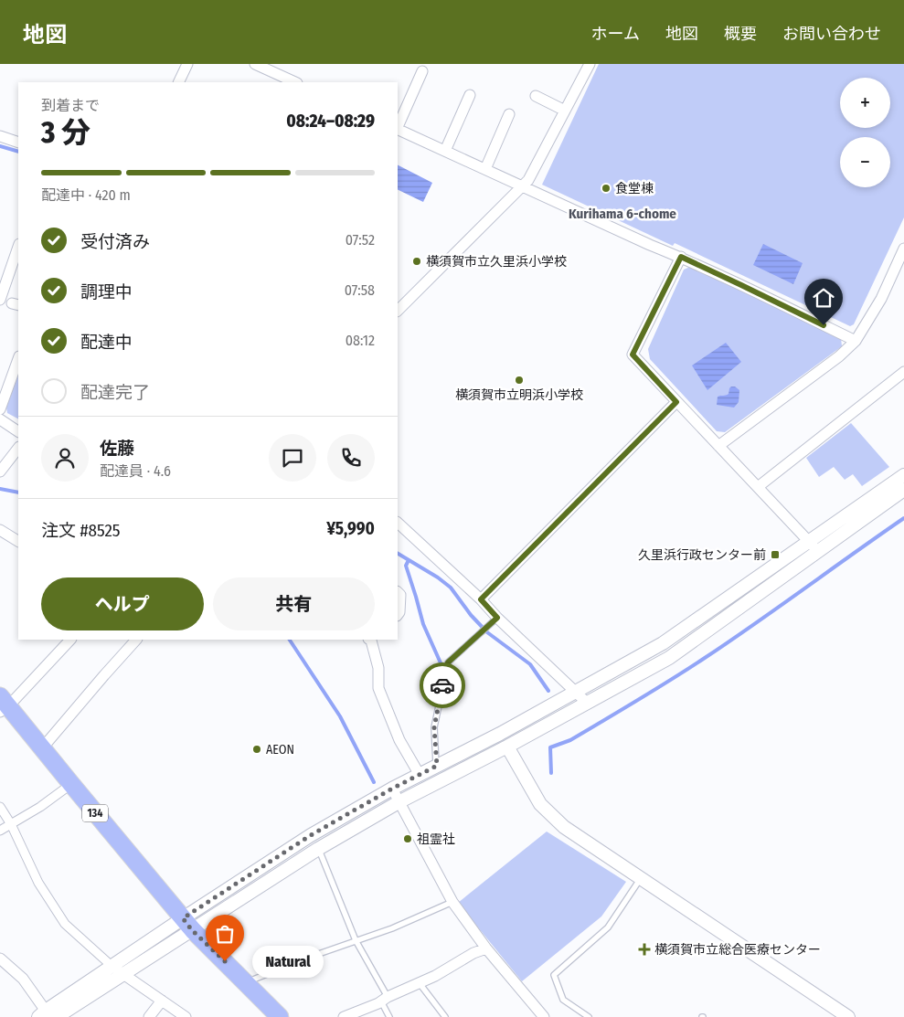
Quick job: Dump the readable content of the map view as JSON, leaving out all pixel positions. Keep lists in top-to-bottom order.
{
  "streets": {
    "highway": ["134"]
  },
  "districts": ["Kurihama 6-chome"],
  "places": {
    "other": [
      "食堂棟",
      "横須賀市立久里浜小学校",
      "横須賀市立明浜小学校",
      "AEON",
      "祖霊社",
      "Natural"
    ],
    "transit": ["久里浜行政センター前"],
    "health": ["横須賀市立総合医療センター"]
  },
  "page": {
    "header": "地図",
    "nav": [
      "ホーム",
      "地図",
      "概要",
      "お問い合わせ"
    ],
    "map_buttons": ["+", "−"],
    "heading": ["3 分", "到着まで", "08:24–08:29"],
    "panel": [
      "佐藤",
      "配達員 · 4.6",
      "注文 #8525",
      "¥5,990"
    ],
    "bar": "配達中 · 420 m",
    "list": [
      ["受付済み", "07:52"],
      ["調理中", "07:58"],
      ["配達中", "08:12"],
      "配達完了"
    ],
    "buttons": ["ヘルプ", "共有"],
    "bubble": "Natural"
  }
}
